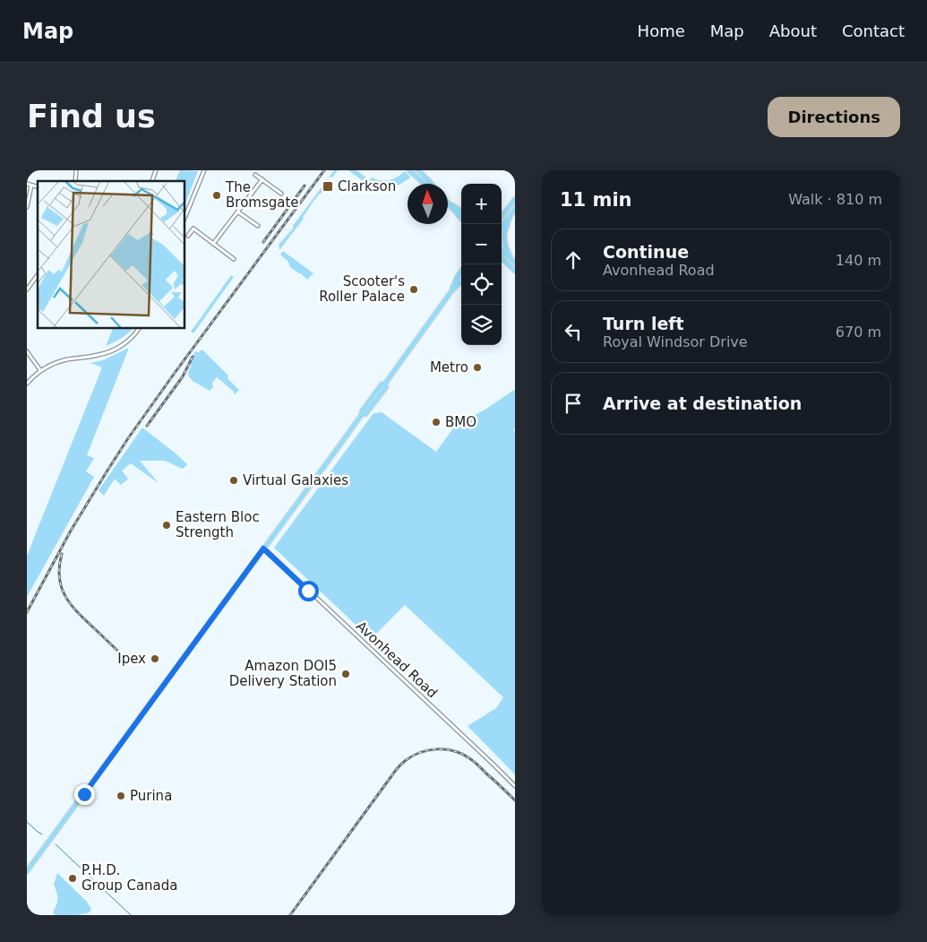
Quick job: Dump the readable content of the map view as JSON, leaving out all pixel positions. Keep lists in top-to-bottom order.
{
  "streets": {
    "street": ["Avonhead Road"]
  },
  "places": {
    "transit": ["Clarkson"],
    "other": [
      "The Bromsgate",
      "Scooter's Roller Palace",
      "Metro",
      "BMO",
      "Virtual Galaxies",
      "Eastern Bloc Strength",
      "Ipex",
      "Amazon DOI5 Delivery Station",
      "Purina",
      "P.H.D. Group Canada"
    ]
  },
  "north": "top",
  "page": {
    "header": "Map",
    "nav": [
      "Home",
      "Map",
      "About",
      "Contact"
    ],
    "buttons": "Directions",
    "title": "Find us",
    "heading": ["11 min", "Walk · 810 m"],
    "map_buttons": ["+", "−"],
    "list": [
      ["Continue", "Avonhead Road", "140 m"],
      ["Turn left", "Royal Windsor Drive", "670 m"],
      "Arrive at destination"
    ]
  }
}
